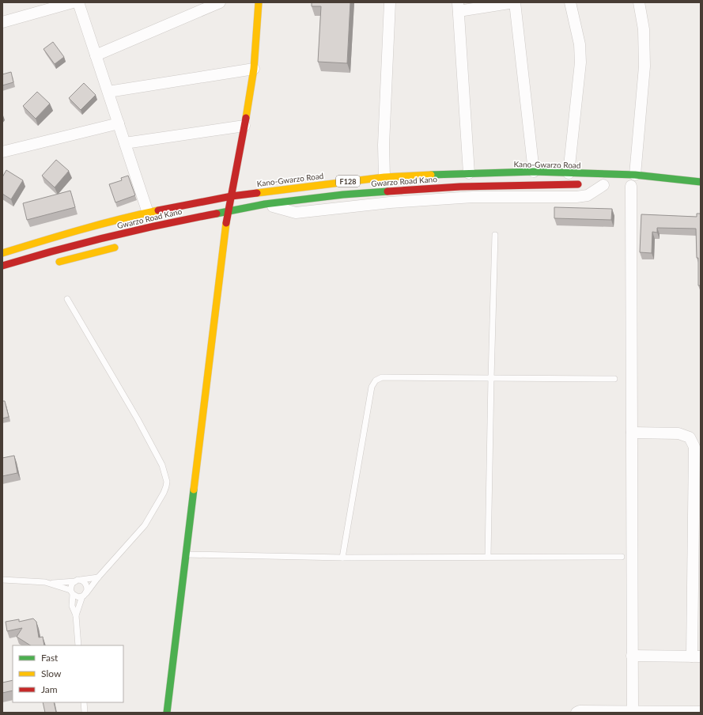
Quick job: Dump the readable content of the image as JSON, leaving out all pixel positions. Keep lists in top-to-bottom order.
{
  "streets": {
    "main road": ["Kano-Gwarzo Road", "F128", "Gwarzo Road Kano"]
  },
  "legend": ["Fast", "Slow", "Jam"]
}
